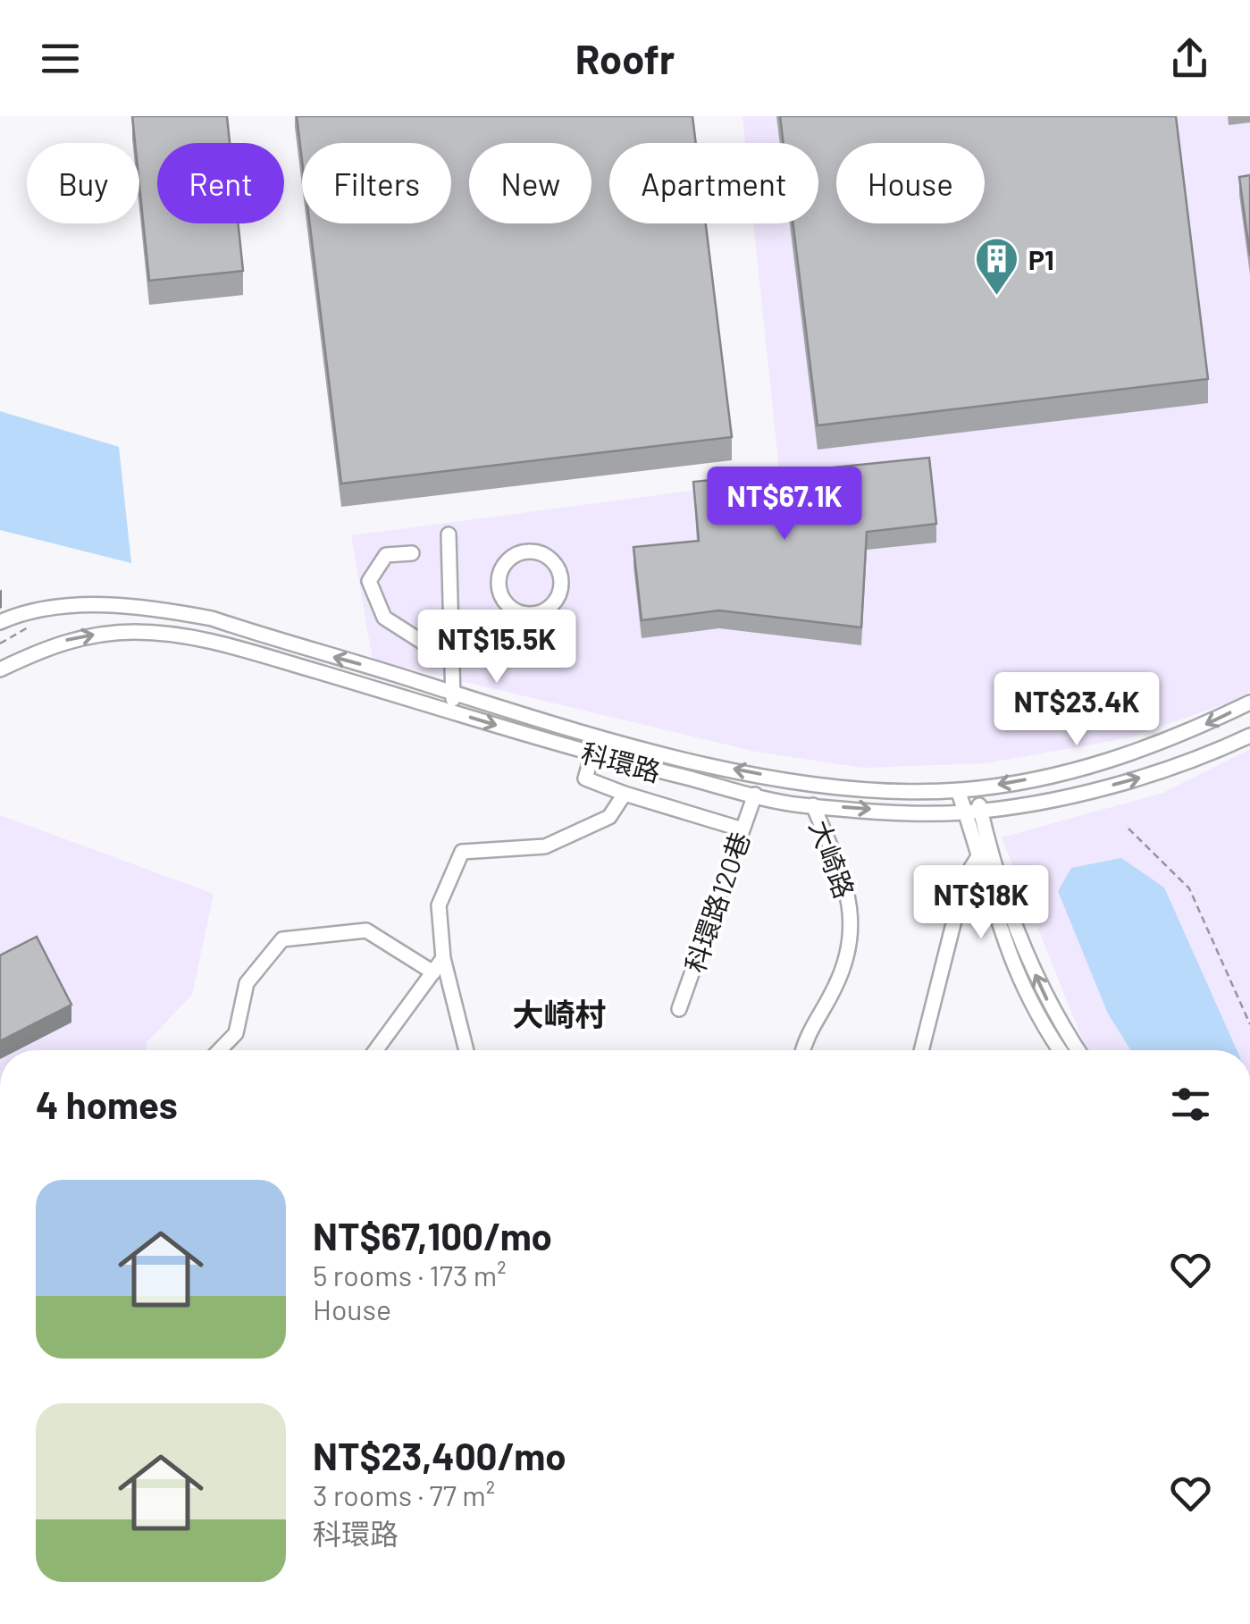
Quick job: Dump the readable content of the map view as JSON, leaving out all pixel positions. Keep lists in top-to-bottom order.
{
  "streets": {
    "street": ["科環路", "大崎路", "科環路120巷"]
  },
  "crossings": [
    ["科環路", "大崎路"],
    ["科環路", "科環路120巷"]
  ],
  "districts": ["大崎村"],
  "places": {
    "building": ["P1"]
  },
  "page": {
    "header": "Roofr",
    "chip": [
      "Buy",
      "Rent",
      "Filters",
      "New",
      "Apartment",
      "House"
    ],
    "price": [
      "NT$67.1K",
      "NT$15.5K",
      "NT$23.4K",
      "NT$18K"
    ],
    "heading": "4 homes",
    "list": [
      {
        "name": "NT$67,100/mo",
        "note": "5 rooms · 173 m² · House"
      },
      {
        "name": "NT$23,400/mo",
        "note": "3 rooms · 77 m² · 科環路"
      }
    ]
  }
}
